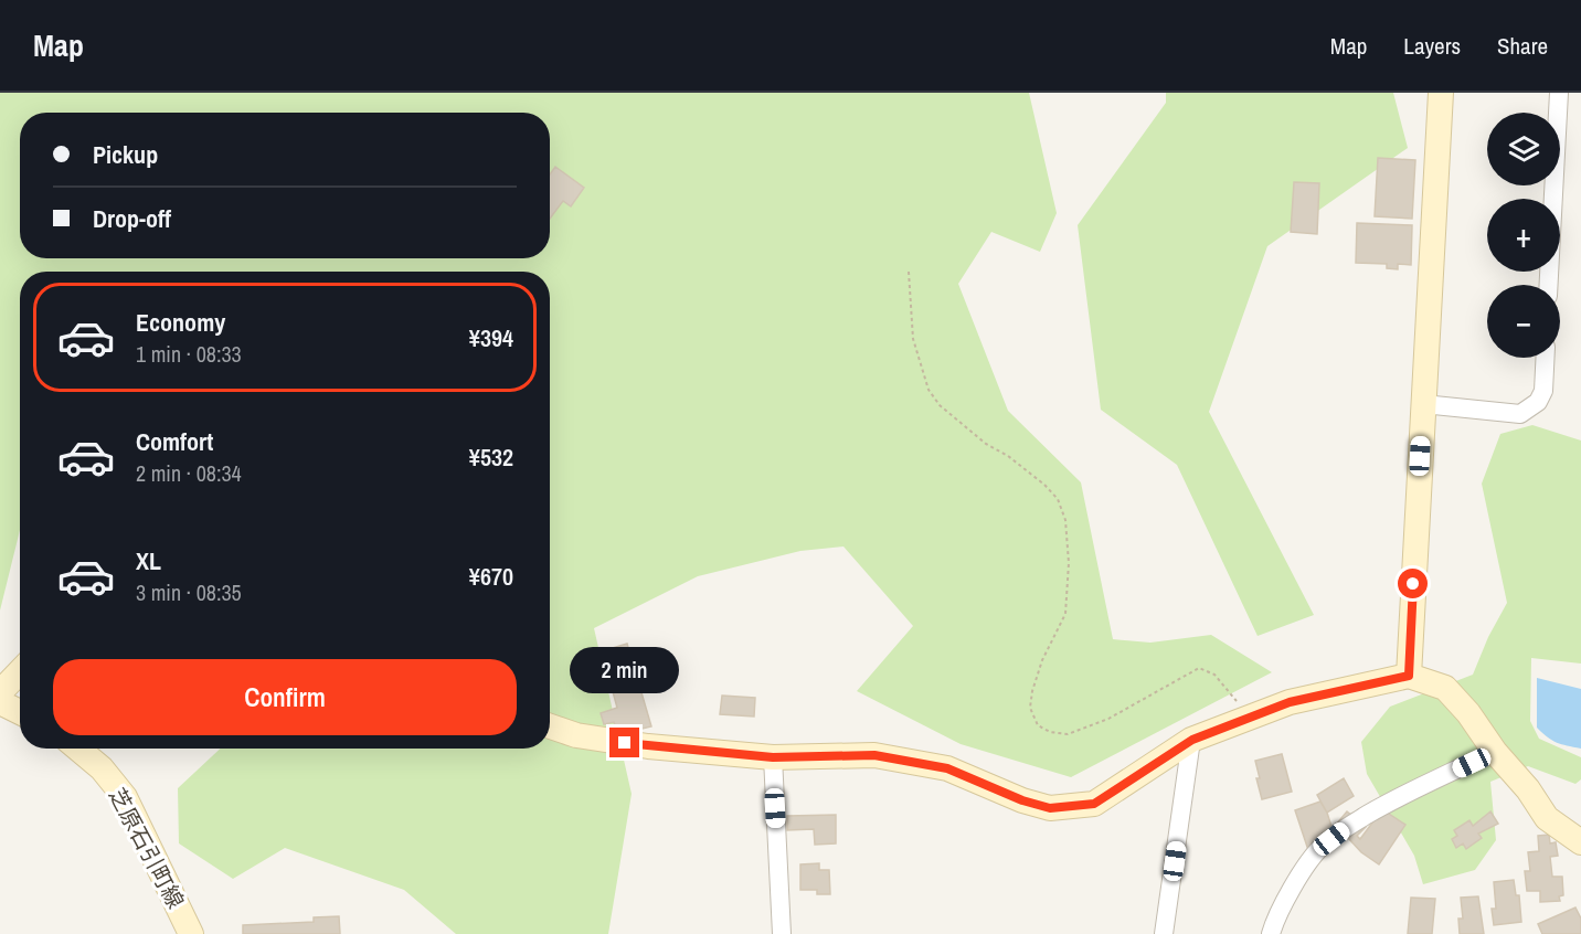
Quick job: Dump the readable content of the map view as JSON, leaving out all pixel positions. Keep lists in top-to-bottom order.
{
  "streets": {
    "street": ["芝原石引町線"]
  },
  "page": {
    "header": "Map",
    "nav": ["Map", "Layers", "Share"],
    "map_buttons": ["+", "−"],
    "banner": ["Pickup", "Drop-off"],
    "list": [
      {
        "name": "Economy",
        "note": "1 min · 08:33",
        "value": "¥394"
      },
      {
        "name": "Comfort",
        "note": "2 min · 08:34",
        "value": "¥532"
      },
      {
        "name": "XL",
        "note": "3 min · 08:35",
        "value": "¥670"
      }
    ],
    "buttons": "Confirm",
    "bubble": "2 min"
  }
}
